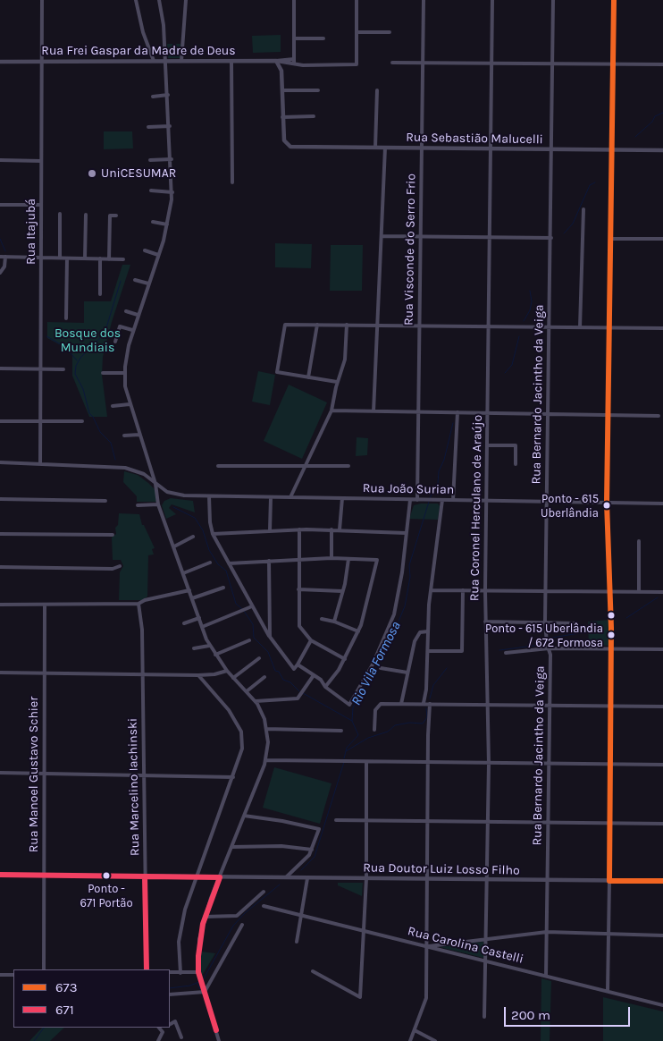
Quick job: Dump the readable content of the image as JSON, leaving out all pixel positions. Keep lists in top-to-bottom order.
{
  "streets": {
    "street": [
      "Rua Frei Gaspar da Madre de Deus",
      "Rua Sebastião Malucelli",
      "Rua Itajubá",
      "Rua Visconde do Serro Frio",
      "Rua Bernardo Jacintho da Veiga",
      "Rua João Surian",
      "Rua Coronel Herculano de Araújo",
      "Rua Manoel Gustavo Schier",
      "Rua Marcelino Iachinski",
      "Rua Doutor Luiz Losso Filho",
      "Rua Carolina Castelli"
    ]
  },
  "crossings": [
    ["Rua Frei Gaspar da Madre de Deus", "Rua Itajubá"],
    ["Rua Sebastião Malucelli", "Rua Visconde do Serro Frio"],
    ["Rua Sebastião Malucelli", "Rua Bernardo Jacintho da Veiga"],
    ["Rua Sebastião Malucelli", "Rua Coronel Herculano de Araújo"],
    ["Rua Itajubá", "Rua João Surian"],
    ["Rua Visconde do Serro Frio", "Rua João Surian"],
    ["Rua Bernardo Jacintho da Veiga", "Rua João Surian"],
    ["Rua Bernardo Jacintho da Veiga", "Rua Doutor Luiz Losso Filho"],
    ["Rua Bernardo Jacintho da Veiga", "Rua Carolina Castelli"],
    ["Rua João Surian", "Rua Coronel Herculano de Araújo"],
    ["Rua Coronel Herculano de Araújo", "Rua Doutor Luiz Losso Filho"],
    ["Rua Coronel Herculano de Araújo", "Rua Carolina Castelli"],
    ["Rua Manoel Gustavo Schier", "Rua Doutor Luiz Losso Filho"],
    ["Rua Marcelino Iachinski", "Rua Doutor Luiz Losso Filho"]
  ],
  "water": ["Rio Vila Formosa"],
  "parks": ["Bosque dos Mundiais"],
  "places": [
    "UniCESUMAR",
    "Ponto - 615 Uberlândia",
    "Ponto - 615 Uberlândia / 672 Formosa",
    "Ponto - 671 Portão"
  ],
  "lines": ["transit line 673", "transit line 671"],
  "legend": ["673", "671"],
  "scale_bar": "200 m"
}
